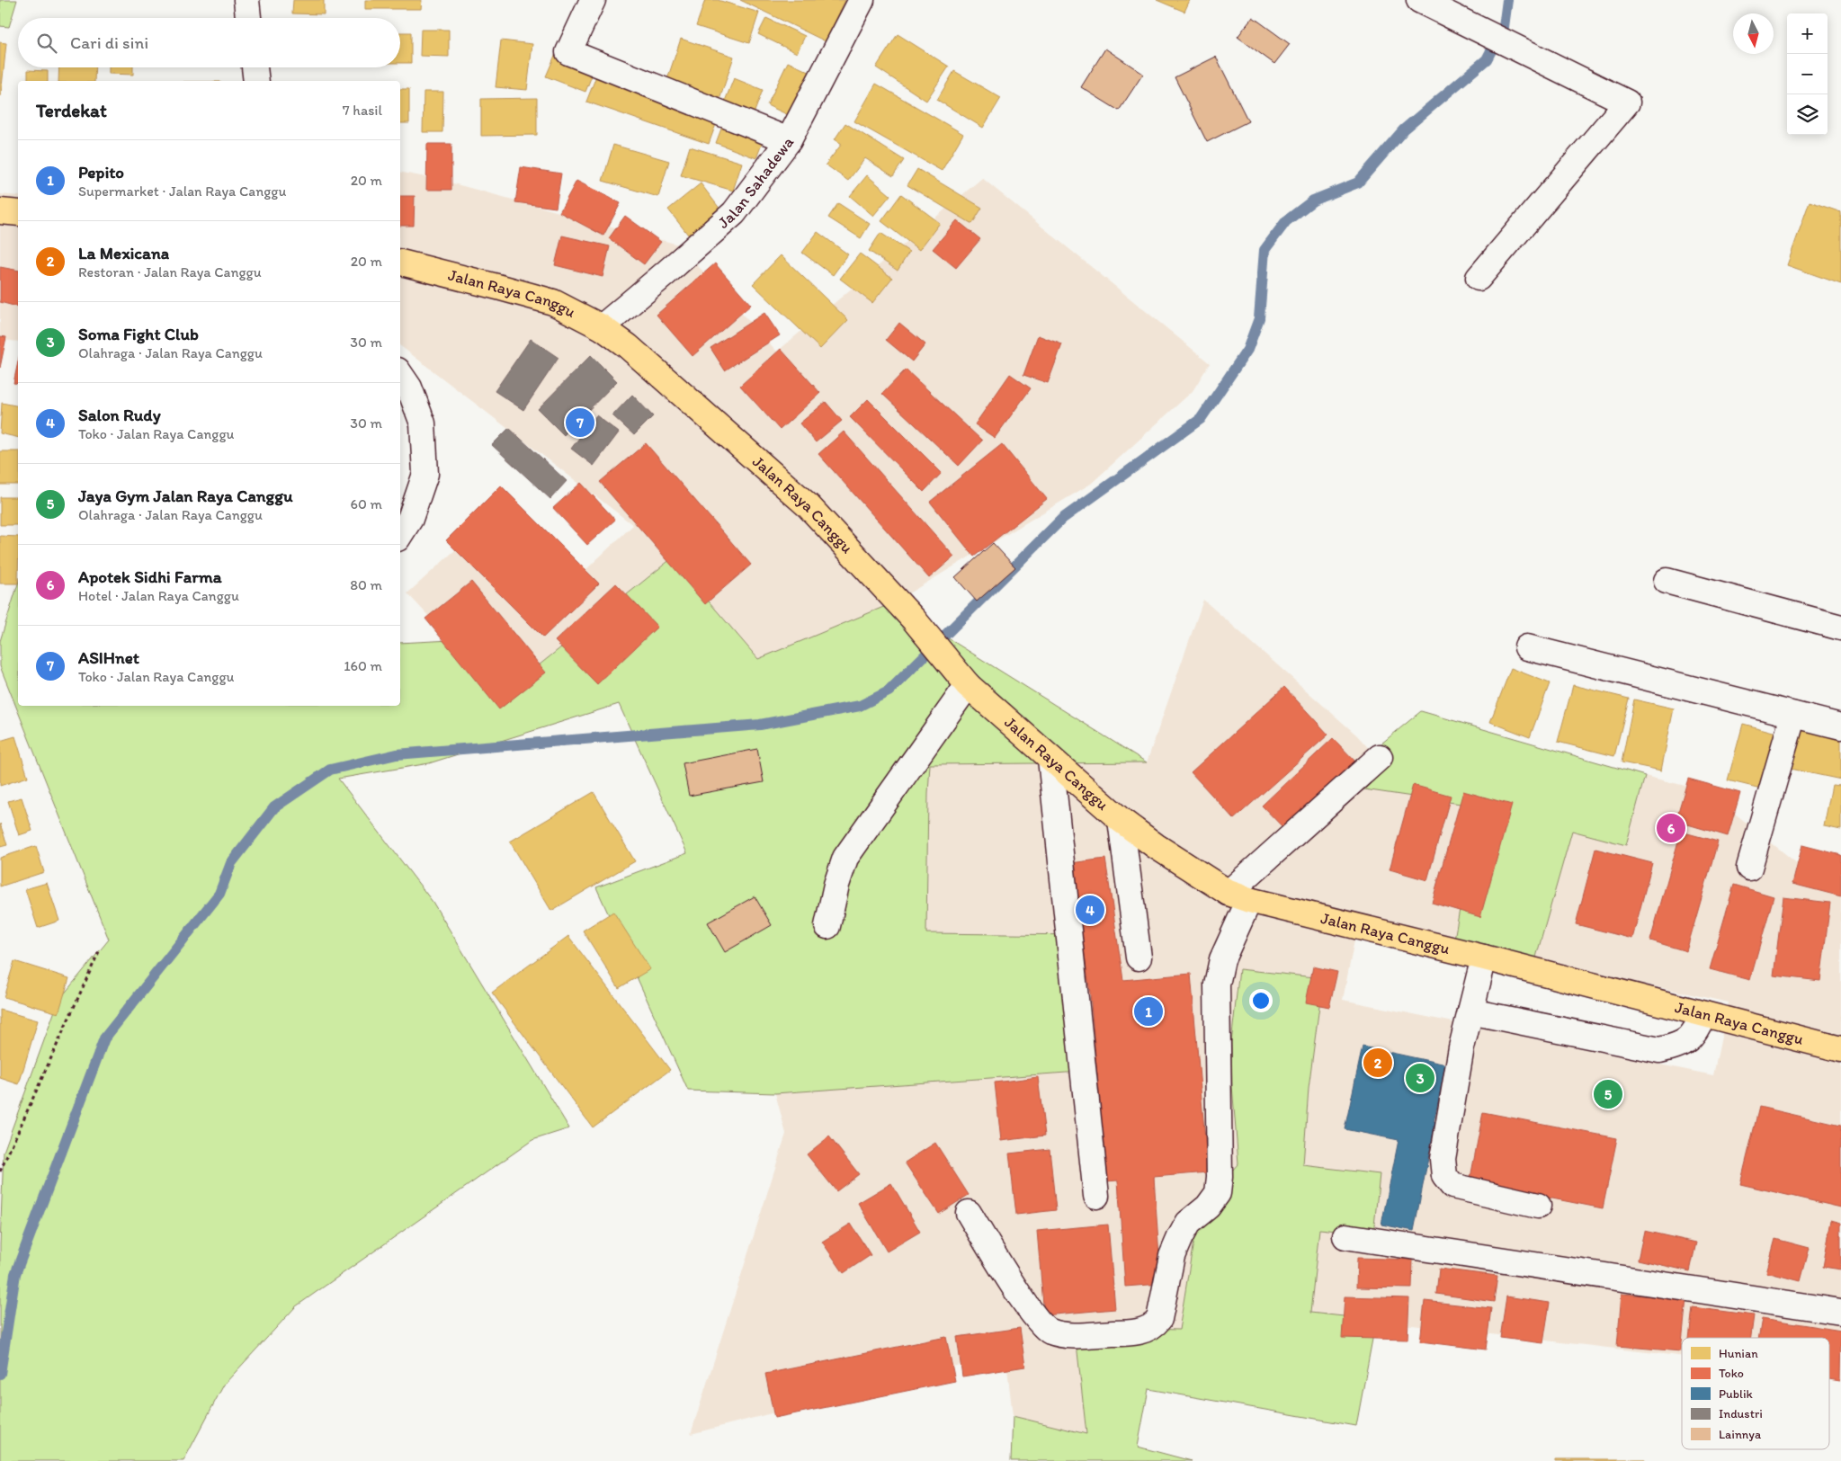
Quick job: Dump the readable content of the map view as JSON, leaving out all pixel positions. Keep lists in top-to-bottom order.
{
  "streets": {
    "main road": ["Jalan Raya Canggu"],
    "street": ["Jalan Sahadewa"]
  },
  "crossings": [
    ["Jalan Sahadewa", "Jalan Raya Canggu"]
  ],
  "legend": [
    "Hunian",
    "Toko",
    "Publik",
    "Industri",
    "Lainnya"
  ],
  "north": "bottom",
  "page": {
    "map_buttons": ["+", "−"],
    "search": "Cari di sini",
    "heading": ["Terdekat", "7 hasil"],
    "list": [
      {
        "mark": "1",
        "name": "Pepito",
        "note": "Supermarket · Jalan Raya Canggu",
        "value": "20 m"
      },
      {
        "mark": "2",
        "name": "La Mexicana",
        "note": "Restoran · Jalan Raya Canggu",
        "value": "20 m"
      },
      {
        "mark": "3",
        "name": "Soma Fight Club",
        "note": "Olahraga · Jalan Raya Canggu",
        "value": "30 m"
      },
      {
        "mark": "4",
        "name": "Salon Rudy",
        "note": "Toko · Jalan Raya Canggu",
        "value": "30 m"
      },
      {
        "mark": "5",
        "name": "Jaya Gym Jalan Raya Canggu",
        "note": "Olahraga · Jalan Raya Canggu",
        "value": "60 m"
      },
      {
        "mark": "6",
        "name": "Apotek Sidhi Farma",
        "note": "Hotel · Jalan Raya Canggu",
        "value": "80 m"
      },
      {
        "mark": "7",
        "name": "ASIHnet",
        "note": "Toko · Jalan Raya Canggu",
        "value": "160 m"
      }
    ],
    "pins": [
      "7",
      "6",
      "4",
      "1",
      "2",
      "3",
      "5"
    ]
  }
}
